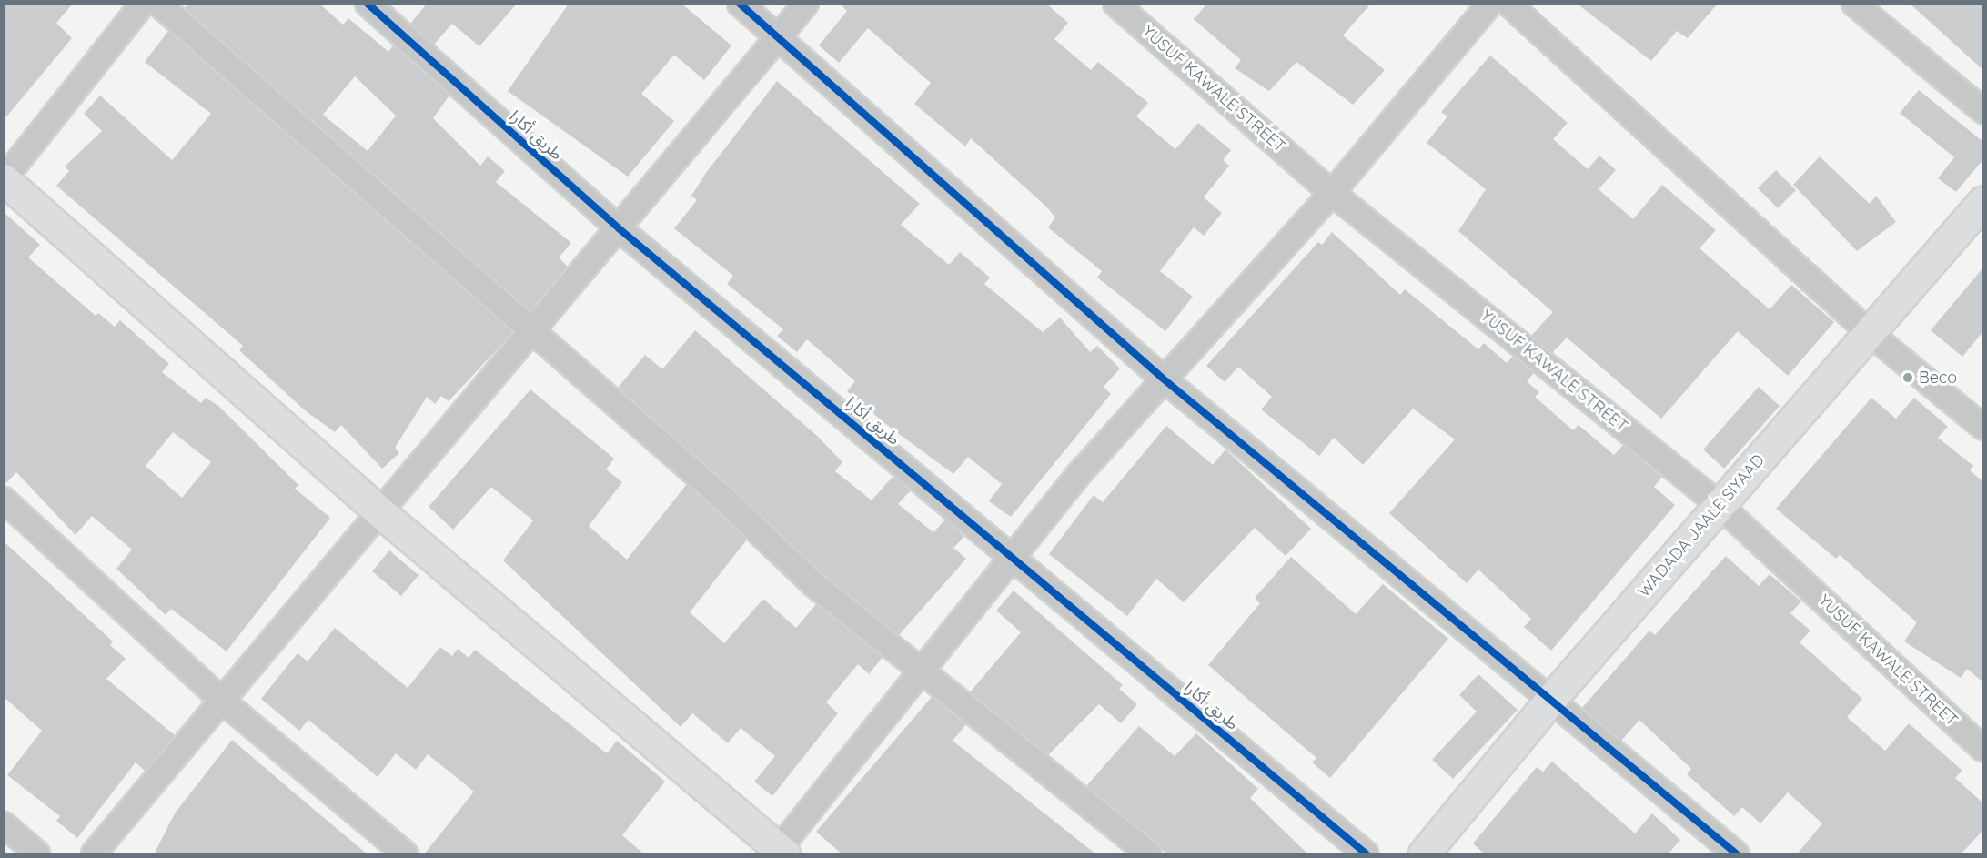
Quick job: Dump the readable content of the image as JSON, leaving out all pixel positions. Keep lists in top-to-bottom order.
{
  "streets": {
    "street": ["YUSUF KAWALE STREET", "طريق أكارا", "WADADA JAALE SIYAAD"]
  },
  "crossings": [
    ["YUSUF KAWALE STREET", "WADADA JAALE SIYAAD"]
  ],
  "places": ["Beco"]
}
